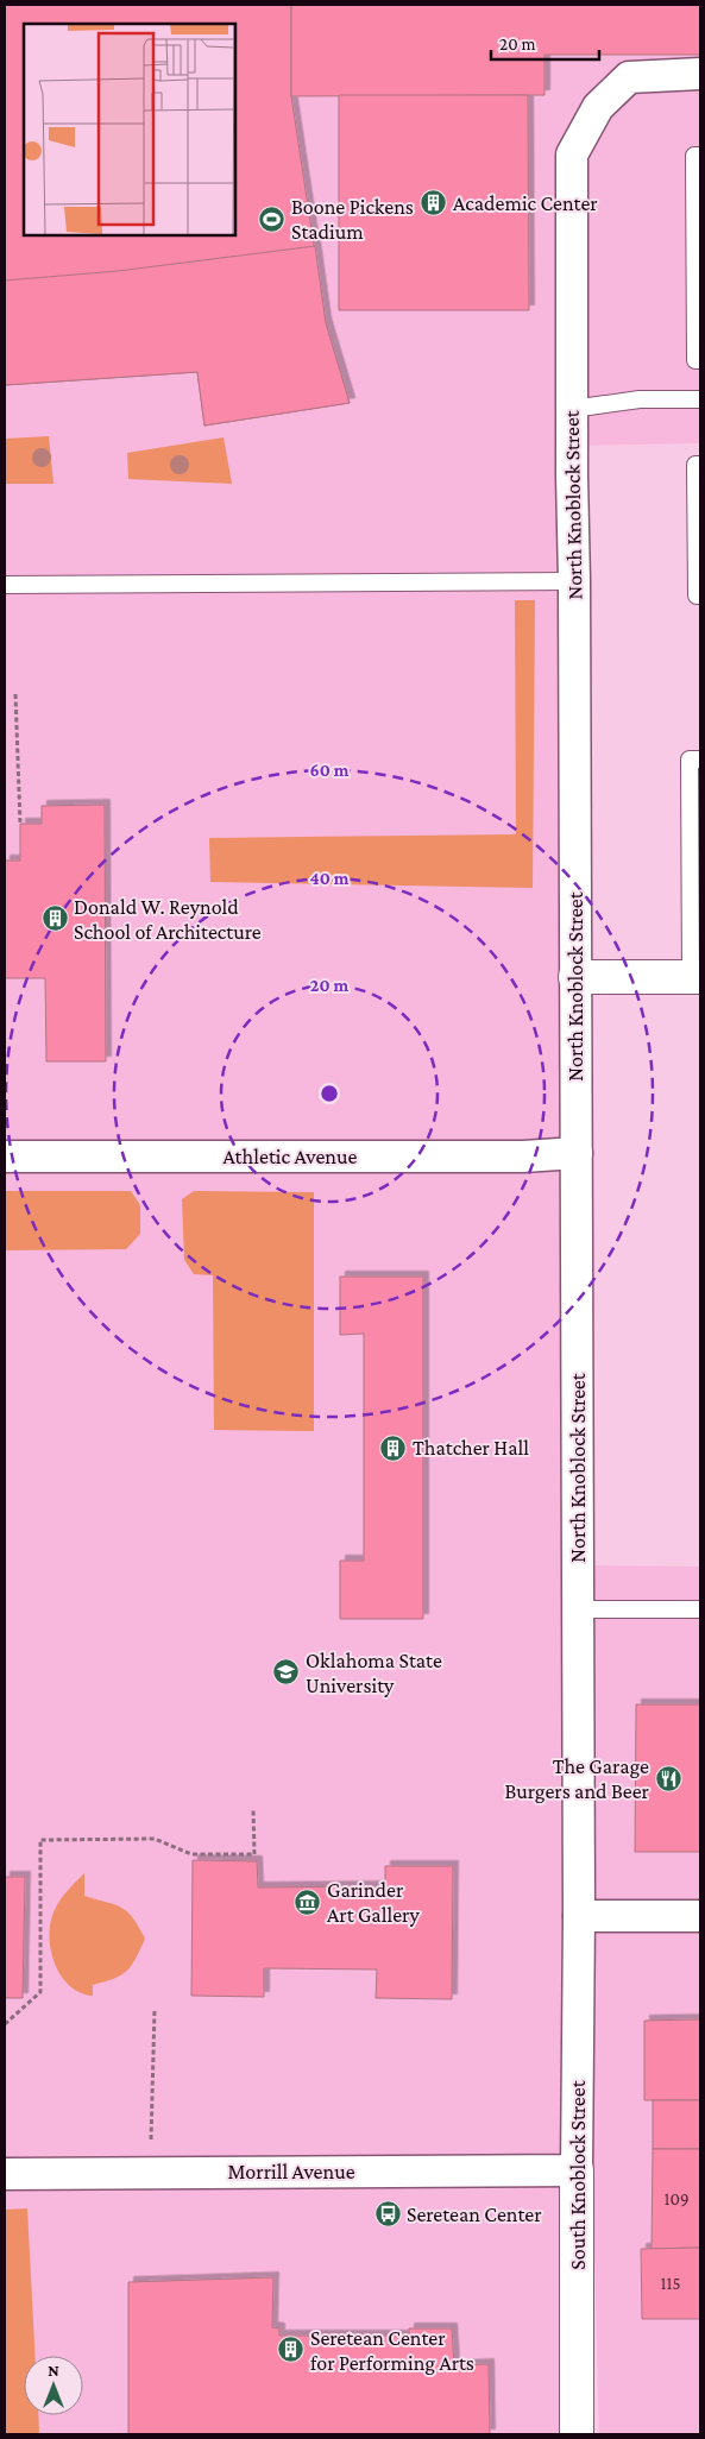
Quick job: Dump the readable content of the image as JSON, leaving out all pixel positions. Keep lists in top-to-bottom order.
{
  "streets": {
    "street": [
      "North Knoblock Street",
      "Athletic Avenue",
      "Morrill Avenue",
      "South Knoblock Street"
    ]
  },
  "crossings": [
    ["North Knoblock Street", "Athletic Avenue"],
    ["North Knoblock Street", "South Knoblock Street"],
    ["Morrill Avenue", "South Knoblock Street"]
  ],
  "places": {
    "building": [
      "Academic Center",
      "Donald W. Reynold School of Architecture",
      "Thatcher Hall",
      "Seretean Center for Performing Arts"
    ],
    "sports": ["Boone Pickens Stadium"],
    "school or university": ["Oklahoma State University"],
    "restaurant": ["The Garage Burgers and Beer"],
    "museum": ["Garinder Art Gallery"],
    "bus stop": ["Seretean Center"]
  },
  "house_numbers": ["109", "115"],
  "scale_bar": "20 m",
  "north": "top",
  "rings": ["60 m", "40 m", "20 m"]
}
